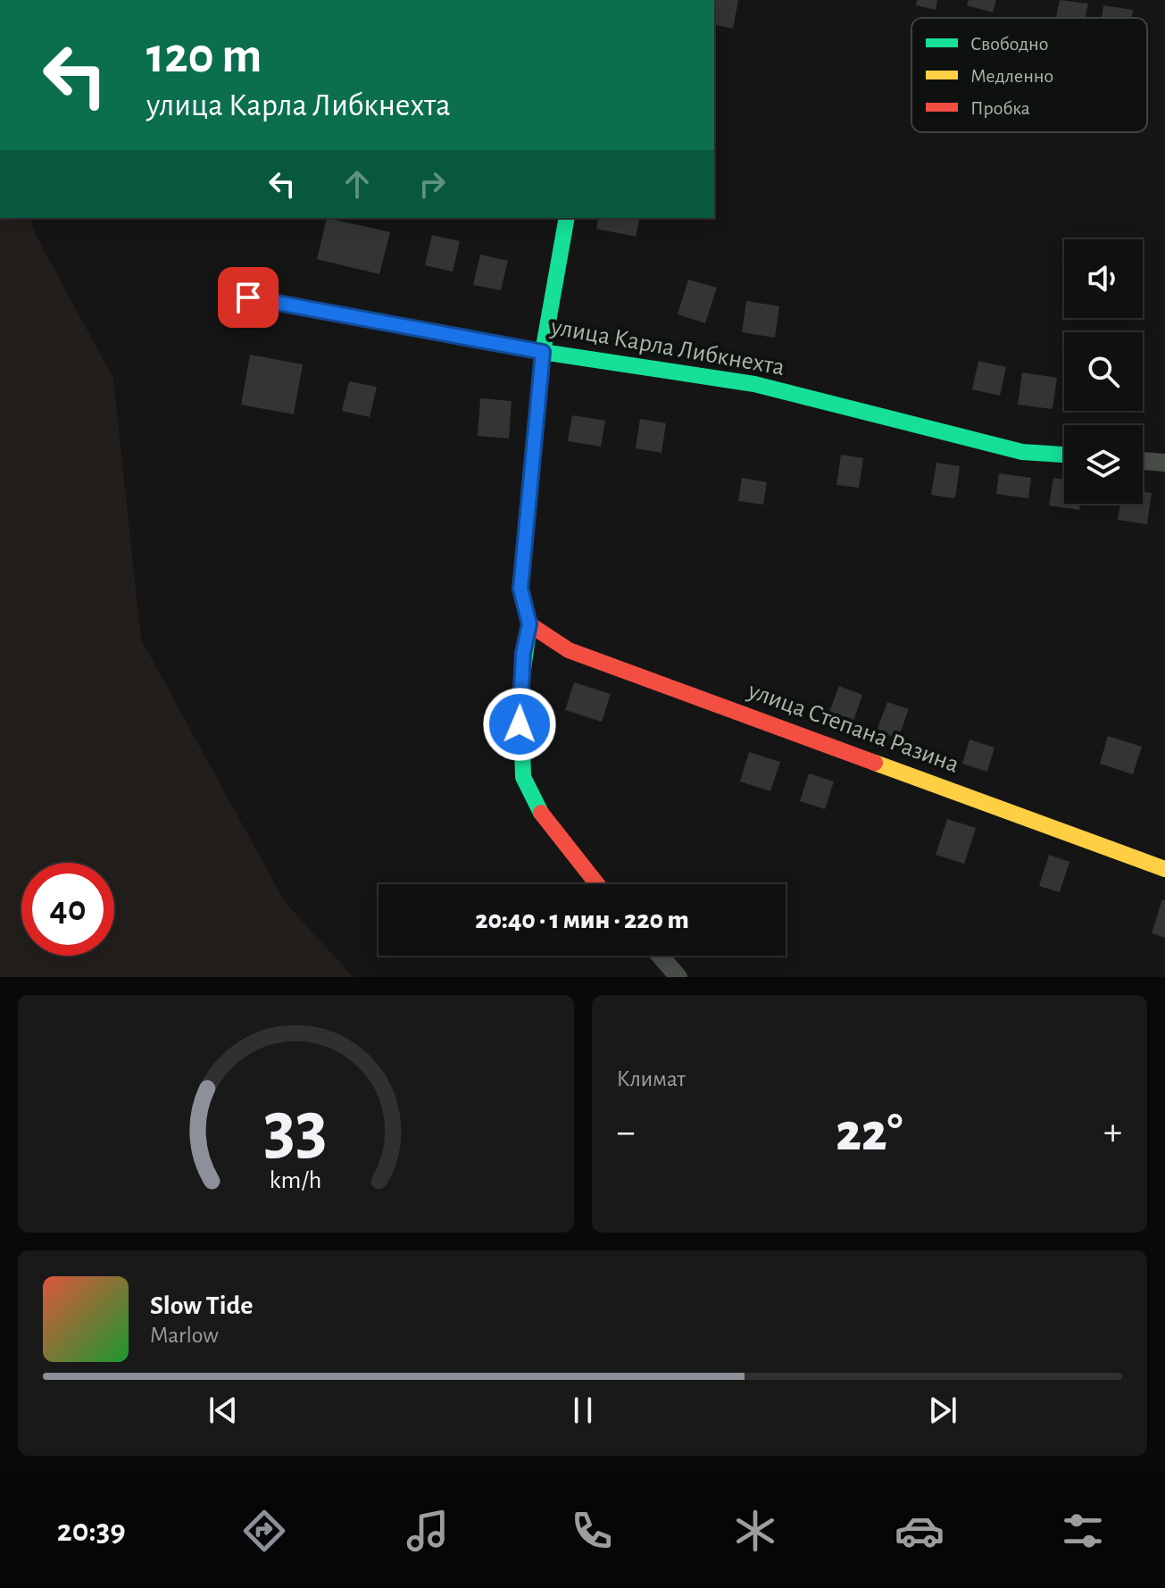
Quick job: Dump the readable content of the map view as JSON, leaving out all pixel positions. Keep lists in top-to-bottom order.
{
  "streets": {
    "street": ["улица Карла Либкнехта", "улица Степана Разина"]
  },
  "legend": ["Свободно", "Медленно", "Пробка"],
  "page": {
    "turn": ["120 m", "улица Карла Либкнехта"],
    "limit": "40",
    "trip": "20:40 · 1 мин · 220 m",
    "tile": "Климат",
    "heat": ["−", "22°", "+"],
    "song": ["Slow Tide", "Marlow"],
    "tabs": "20:39",
    "gauge": ["33", "km/h"]
  }
}
